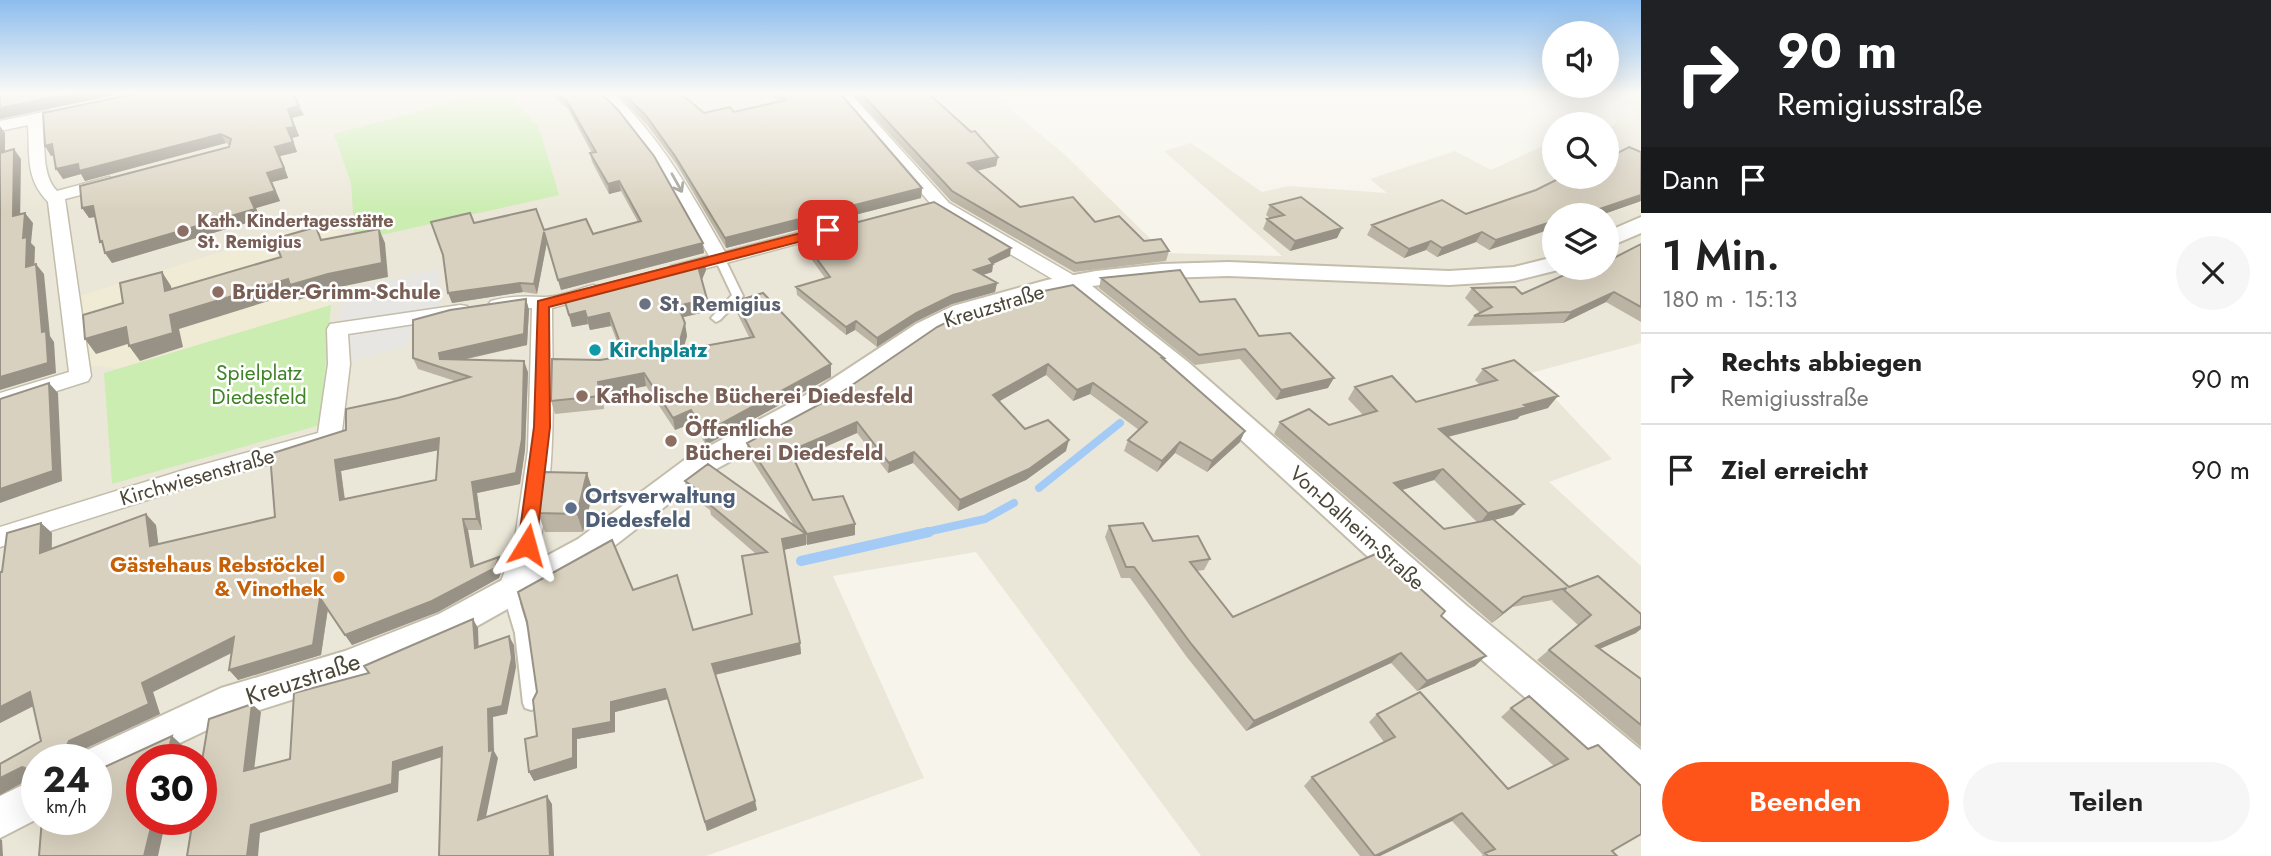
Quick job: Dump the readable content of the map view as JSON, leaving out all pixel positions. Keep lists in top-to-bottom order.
{
  "streets": {
    "street": ["Kreuzstraße", "Kirchwiesenstraße", "Von-Dalheim-Straße"]
  },
  "crossings": [
    ["Kreuzstraße", "Von-Dalheim-Straße"]
  ],
  "parks": ["Spielplatz Diedesfeld"],
  "places": [
    "Kath. Kindertagesstätte St. Remigius",
    "Brüder-Grimm-Schule",
    "St. Remigius",
    "Kirchplatz",
    "Katholische Bücherei Diedesfeld",
    "Öffentliche Bücherei Diedesfeld",
    "Ortsverwaltung Diedesfeld",
    "Gästehaus Rebstöckel & Vinothek"
  ],
  "page": {
    "turn": ["90 m", "Remigiusstraße"],
    "then": "Dann",
    "heading": ["1 Min.", "180 m · 15:13"],
    "list": [
      {
        "name": "Rechts abbiegen",
        "note": "Remigiusstraße",
        "value": "90 m"
      },
      {
        "name": "Ziel erreicht",
        "value": "90 m"
      }
    ],
    "speed": "24 km/h",
    "limit": "30",
    "buttons": ["Beenden", "Teilen"]
  }
}
